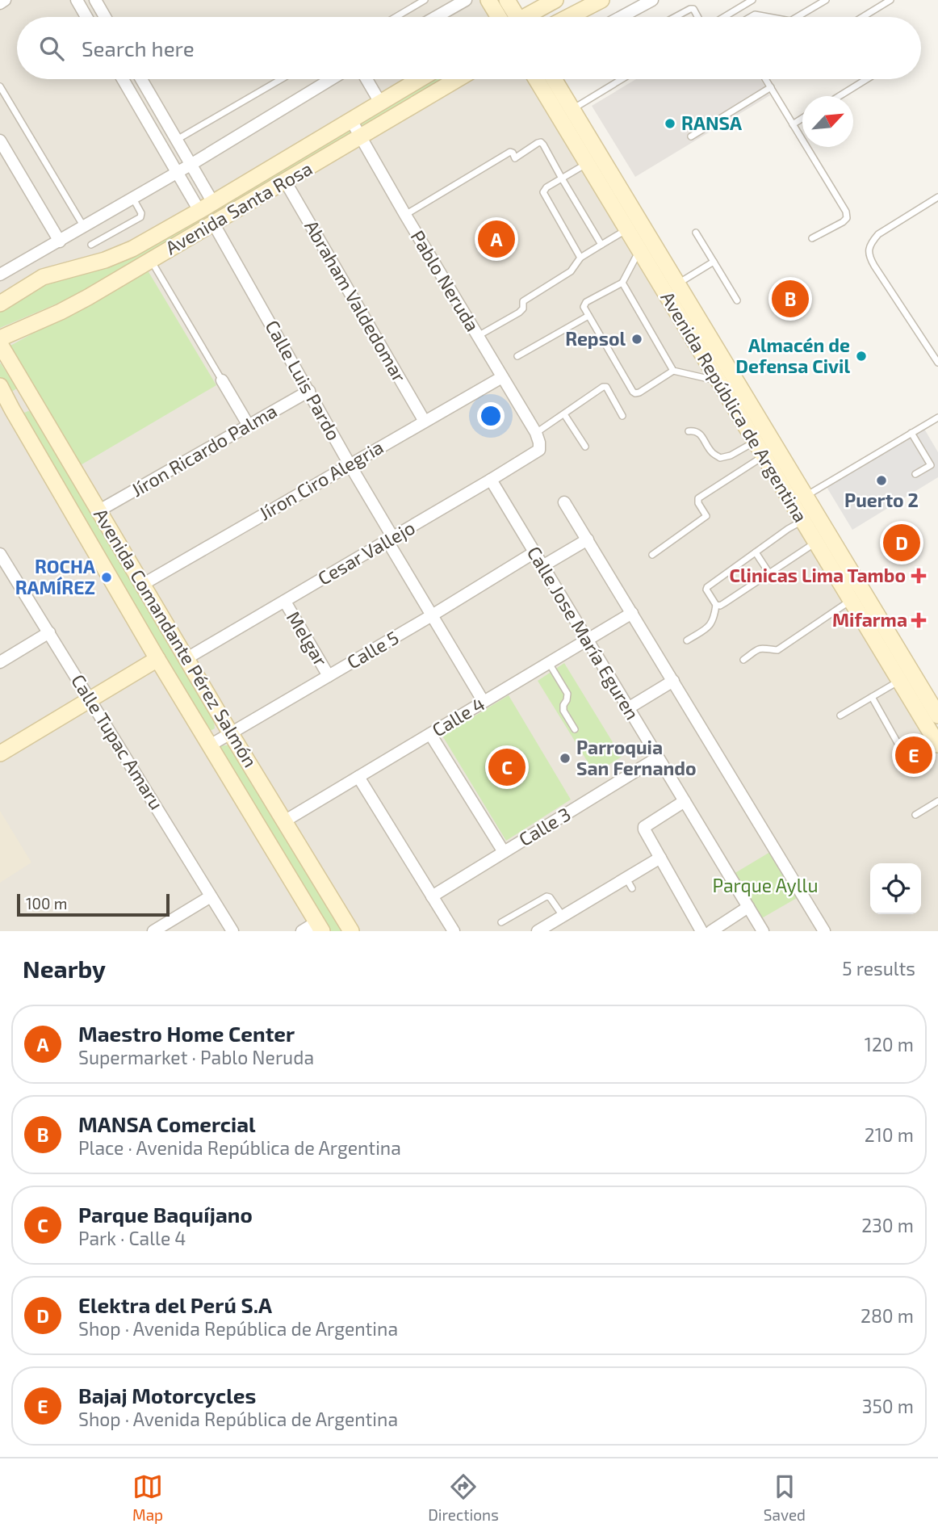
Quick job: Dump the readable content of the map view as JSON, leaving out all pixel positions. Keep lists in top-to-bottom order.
{
  "streets": {
    "main road": ["Avenida Santa Rosa", "Avenida República de Argentina", "Avenida Comandante Pérez Salmón"],
    "street": [
      "Pablo Neruda",
      "Abraham Valdedomar",
      "Calle Luis Pardo",
      "Jíron Ricardo Palma",
      "Jíron Ciro Alegria",
      "Cesar Vallejo",
      "Calle Jose María Eguren",
      "Melgar",
      "Calle 5",
      "Calle 4",
      "Calle Tupac Amaru",
      "Calle 3"
    ]
  },
  "crossings": [
    ["Avenida Santa Rosa", "Pablo Neruda"],
    ["Avenida Santa Rosa", "Abraham Valdedomar"],
    ["Avenida Santa Rosa", "Calle Luis Pardo"],
    ["Pablo Neruda", "Jíron Ciro Alegria"],
    ["Pablo Neruda", "Cesar Vallejo"],
    ["Abraham Valdedomar", "Jíron Ciro Alegria"],
    ["Calle Luis Pardo", "Jíron Ricardo Palma"],
    ["Calle Luis Pardo", "Jíron Ciro Alegria"],
    ["Calle Luis Pardo", "Cesar Vallejo"],
    ["Calle Luis Pardo", "Calle 5"],
    ["Calle Luis Pardo", "Calle 4"],
    ["Jíron Ricardo Palma", "Avenida Comandante Pérez Salmón"],
    ["Jíron Ciro Alegria", "Avenida Comandante Pérez Salmón"],
    ["Cesar Vallejo", "Calle Jose María Eguren"],
    ["Cesar Vallejo", "Avenida Comandante Pérez Salmón"],
    ["Cesar Vallejo", "Melgar"],
    ["Calle Jose María Eguren", "Calle 5"],
    ["Calle Jose María Eguren", "Calle 4"],
    ["Calle Jose María Eguren", "Calle 3"],
    ["Avenida Comandante Pérez Salmón", "Calle 5"],
    ["Avenida Comandante Pérez Salmón", "Calle 4"],
    ["Melgar", "Calle 5"]
  ],
  "parks": ["Parque Ayllu"],
  "places": {
    "other": [
      "RANSA",
      "Repsol",
      "Almacén de Defensa Civil",
      "Puerto 2",
      "ROCHA RAMÍREZ",
      "Parroquia San Fernando"
    ],
    "health": ["Clinicas Lima Tambo", "Mifarma"]
  },
  "scale_bar": "100 m",
  "north": "top right",
  "page": {
    "search": "Search here",
    "pins": [
      "A",
      "B",
      "D",
      "E",
      "C"
    ],
    "scale": "100 m",
    "heading": ["Nearby", "5 results"],
    "list": [
      {
        "mark": "A",
        "name": "Maestro Home Center",
        "note": "Supermarket · Pablo Neruda",
        "value": "120 m"
      },
      {
        "mark": "B",
        "name": "MANSA Comercial",
        "note": "Place · Avenida República de Argentina",
        "value": "210 m"
      },
      {
        "mark": "C",
        "name": "Parque Baquíjano",
        "note": "Park · Calle 4",
        "value": "230 m"
      },
      {
        "mark": "D",
        "name": "Elektra del Perú S.A",
        "note": "Shop · Avenida República de Argentina",
        "value": "280 m"
      },
      {
        "mark": "E",
        "name": "Bajaj Motorcycles",
        "note": "Shop · Avenida República de Argentina",
        "value": "350 m"
      }
    ],
    "nav": ["Map", "Directions", "Saved"]
  }
}
